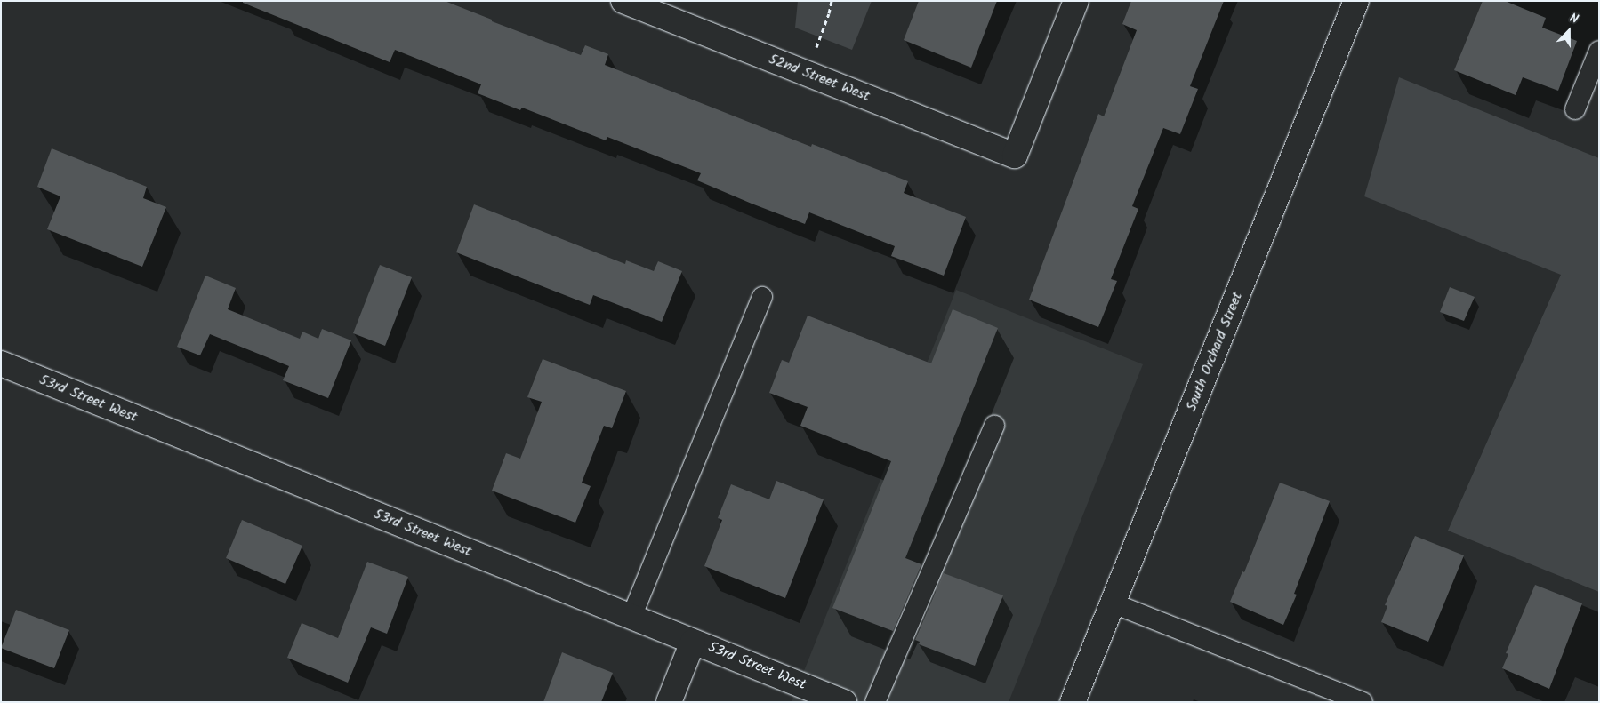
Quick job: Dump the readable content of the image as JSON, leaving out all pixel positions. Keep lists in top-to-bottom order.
{
  "streets": {
    "street": ["52nd Street West", "South Orchard Street", "53rd Street West"]
  },
  "north": "top"
}
